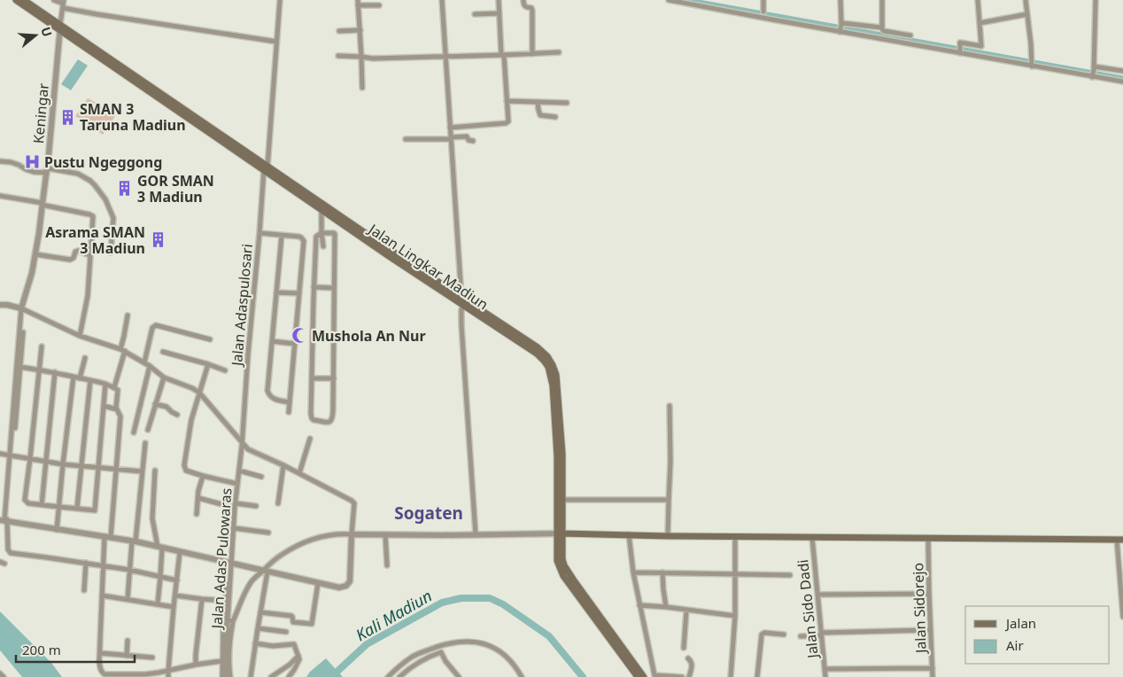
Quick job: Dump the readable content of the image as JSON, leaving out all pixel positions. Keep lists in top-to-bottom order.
{
  "streets": {
    "main road": ["Jalan Lingkar Madiun"],
    "street": [
      "Keningar",
      "Jalan Adaspulosari",
      "Jalan Adas Pulowaras",
      "Jalan Sidorejo",
      "Jalan Sido Dadi"
    ]
  },
  "crossings": [
    ["Keningar", "Jalan Lingkar Madiun"],
    ["Jalan Lingkar Madiun", "Jalan Adaspulosari"],
    ["Jalan Adaspulosari", "Jalan Adas Pulowaras"]
  ],
  "districts": ["Sogaten"],
  "water": ["Kali Madiun"],
  "places": {
    "building": ["SMAN 3 Taruna Madiun", "GOR SMAN 3 Madiun", "Asrama SMAN 3 Madiun"],
    "hospital": ["Pustu Ngeggong"],
    "mosque": ["Mushola An Nur"]
  },
  "legend": ["Jalan", "Air"],
  "scale_bar": "200 m",
  "north": "right"
}
